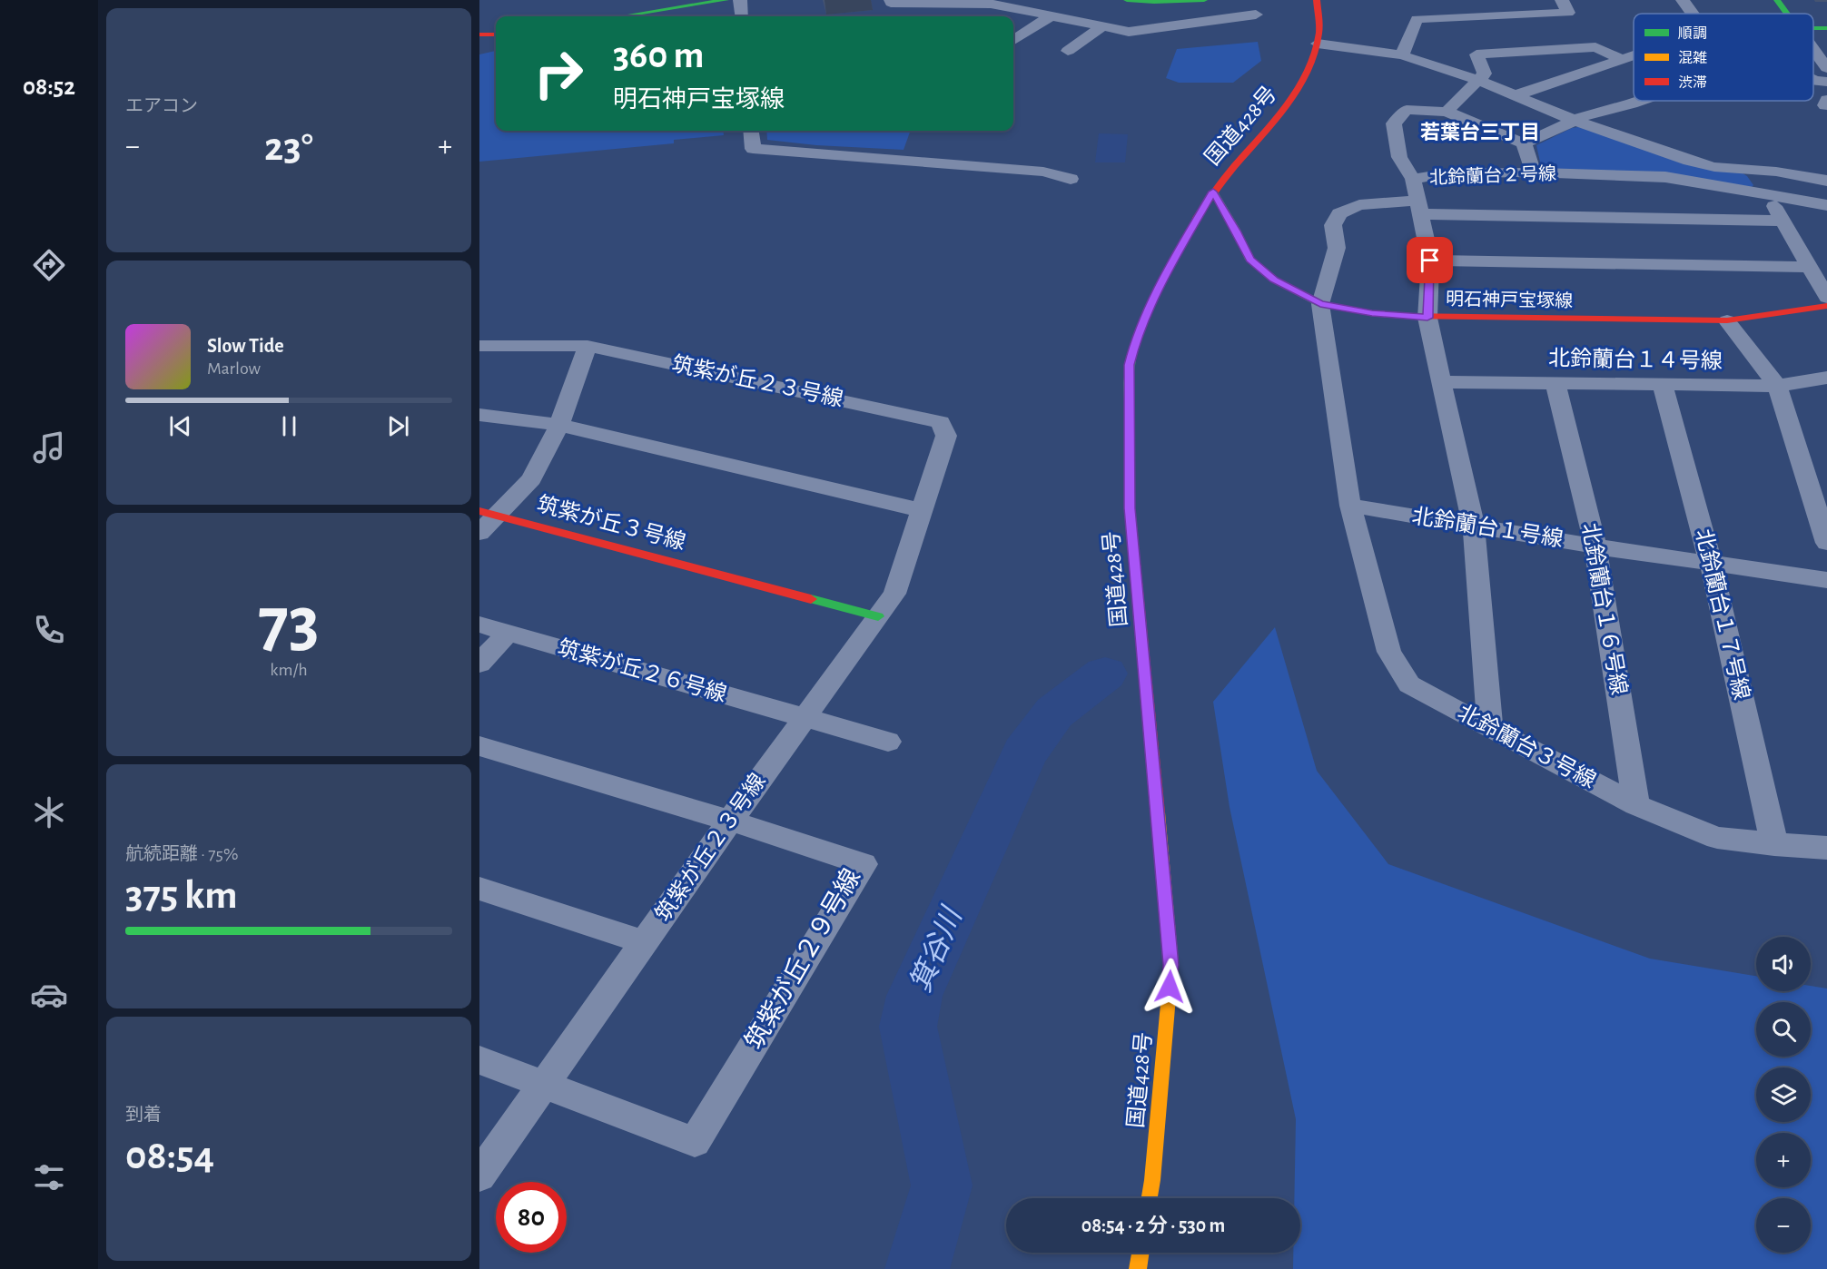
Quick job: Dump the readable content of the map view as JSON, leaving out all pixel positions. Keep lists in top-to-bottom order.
{
  "streets": {
    "main road": ["国道428号", "明石神戸宝塚線", "筑紫が丘３号線"],
    "street": [
      "北鈴蘭台２号線",
      "北鈴蘭台１４号線",
      "筑紫が丘２３号線",
      "北鈴蘭台１号線",
      "北鈴蘭台１６号線",
      "北鈴蘭台１７号線",
      "筑紫が丘２６号線",
      "北鈴蘭台３号線",
      "筑紫が丘２９号線"
    ]
  },
  "crossings": [
    ["国道428号", "明石神戸宝塚線"],
    ["北鈴蘭台２号線", "明石神戸宝塚線"],
    ["北鈴蘭台２号線", "北鈴蘭台１４号線"],
    ["北鈴蘭台２号線", "北鈴蘭台１号線"],
    ["北鈴蘭台２号線", "北鈴蘭台３号線"],
    ["北鈴蘭台１４号線", "北鈴蘭台１６号線"],
    ["北鈴蘭台１４号線", "北鈴蘭台１７号線"],
    ["筑紫が丘２３号線", "筑紫が丘３号線"],
    ["筑紫が丘２３号線", "筑紫が丘２６号線"],
    ["筑紫が丘２３号線", "筑紫が丘２９号線"],
    ["北鈴蘭台１号線", "北鈴蘭台１６号線"],
    ["北鈴蘭台１号線", "北鈴蘭台１７号線"],
    ["北鈴蘭台１号線", "北鈴蘭台３号線"],
    ["北鈴蘭台１６号線", "北鈴蘭台３号線"],
    ["北鈴蘭台１７号線", "北鈴蘭台３号線"]
  ],
  "districts": ["若葉台三丁目"],
  "water": ["箕谷川"],
  "legend": ["順調", "混雑", "渋滞"],
  "page": {
    "tabs": "08:52",
    "tile": [
      "エアコン",
      ["73", "km/h"],
      ["航続距離 · 75%", "375 km"],
      ["到着", "08:54"]
    ],
    "turn": ["360 m", "明石神戸宝塚線"],
    "heat": ["−", "23°", "+"],
    "song": ["Slow Tide", "Marlow"],
    "map_buttons": ["+", "−"],
    "limit": "80",
    "trip": "08:54 · 2 分 · 530 m"
  }
}
